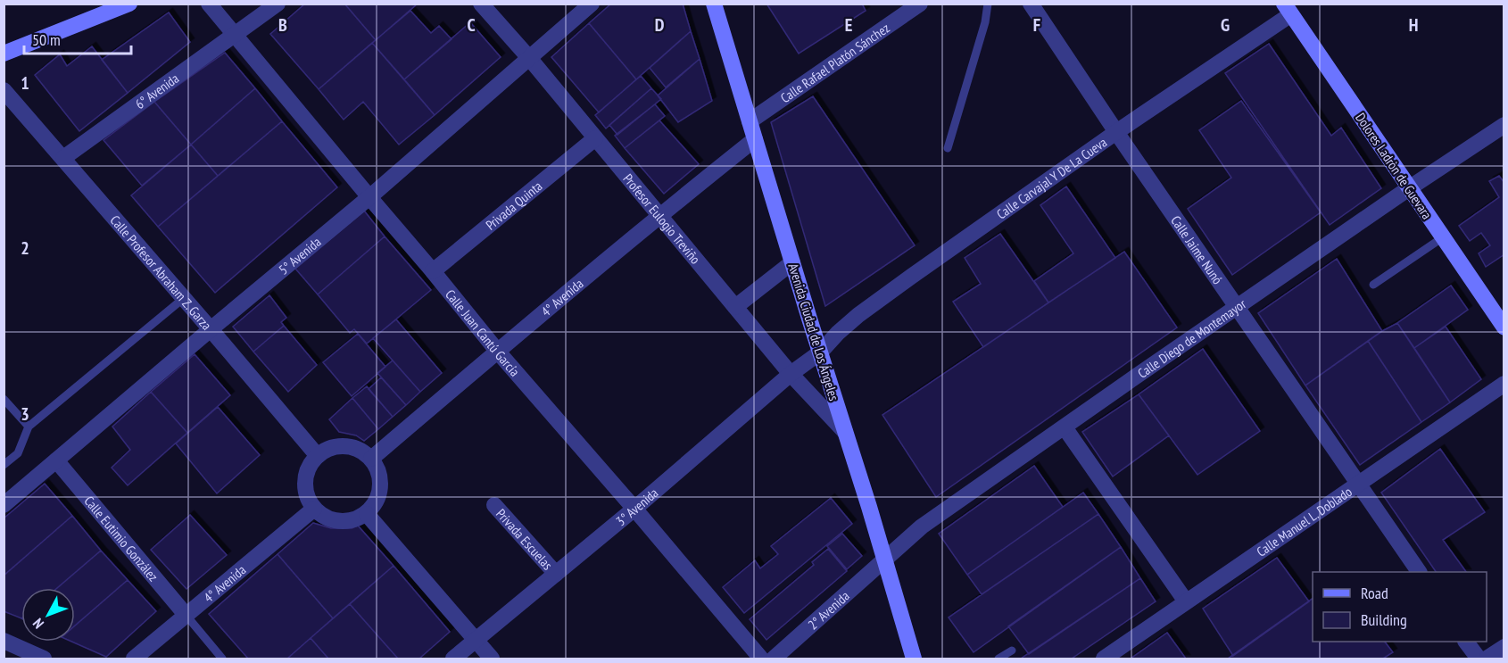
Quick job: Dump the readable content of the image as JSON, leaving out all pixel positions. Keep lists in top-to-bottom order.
{
  "streets": {
    "street": [
      "Calle Rafael Platón Sánchez",
      "6° Avenida",
      "Dolores Ladròn de Guevara",
      "Calle Carvajal Y De La Cueva",
      "Privada Quinta",
      "Profesor Eulogio Treviño",
      "Calle Jaime Nunó",
      "5° Avenida",
      "Calle Profesor Abraham Z. Garza",
      "4° Avenida",
      "Avenida Ciudad de Los Ángeles",
      "Calle Juan Cantú García",
      "Calle Diego de Montemayor",
      "3° Avenida",
      "Calle Manuel L. Doblado",
      "Calle Eutimio González",
      "Privada Escuelas",
      "2° Avenida"
    ]
  },
  "crossings": [
    ["Calle Rafael Platón Sánchez", "Avenida Ciudad de Los Ángeles"],
    ["6° Avenida", "Calle Profesor Abraham Z. Garza"],
    ["6° Avenida", "Calle Juan Cantú García"],
    ["Dolores Ladròn de Guevara", "Calle Carvajal Y De La Cueva"],
    ["Dolores Ladròn de Guevara", "Calle Diego de Montemayor"],
    ["Calle Carvajal Y De La Cueva", "Calle Jaime Nunó"],
    ["Calle Carvajal Y De La Cueva", "Avenida Ciudad de Los Ángeles"],
    ["Calle Carvajal Y De La Cueva", "3° Avenida"],
    ["Privada Quinta", "Profesor Eulogio Treviño"],
    ["Privada Quinta", "Calle Juan Cantú García"],
    ["Profesor Eulogio Treviño", "5° Avenida"],
    ["Profesor Eulogio Treviño", "4° Avenida"],
    ["Profesor Eulogio Treviño", "Avenida Ciudad de Los Ángeles"],
    ["Profesor Eulogio Treviño", "3° Avenida"],
    ["Calle Jaime Nunó", "Calle Diego de Montemayor"],
    ["Calle Jaime Nunó", "Calle Manuel L. Doblado"],
    ["5° Avenida", "Calle Profesor Abraham Z. Garza"],
    ["5° Avenida", "Calle Juan Cantú García"],
    ["5° Avenida", "Calle Eutimio González"],
    ["Calle Profesor Abraham Z. Garza", "4° Avenida"],
    ["4° Avenida", "Avenida Ciudad de Los Ángeles"],
    ["4° Avenida", "Calle Juan Cantú García"],
    ["4° Avenida", "Calle Eutimio González"],
    ["Avenida Ciudad de Los Ángeles", "Calle Diego de Montemayor"],
    ["Avenida Ciudad de Los Ángeles", "3° Avenida"],
    ["Avenida Ciudad de Los Ángeles", "2° Avenida"],
    ["Calle Juan Cantú García", "3° Avenida"],
    ["Calle Diego de Montemayor", "2° Avenida"],
    ["3° Avenida", "Privada Escuelas"]
  ],
  "legend": ["Road", "Building"],
  "scale_bar": "50 m",
  "north": "bottom left",
  "grid": {
    "columns": [
      "B",
      "C",
      "D",
      "E",
      "F",
      "G",
      "H"
    ],
    "rows": ["1", "2", "3"]
  }
}
